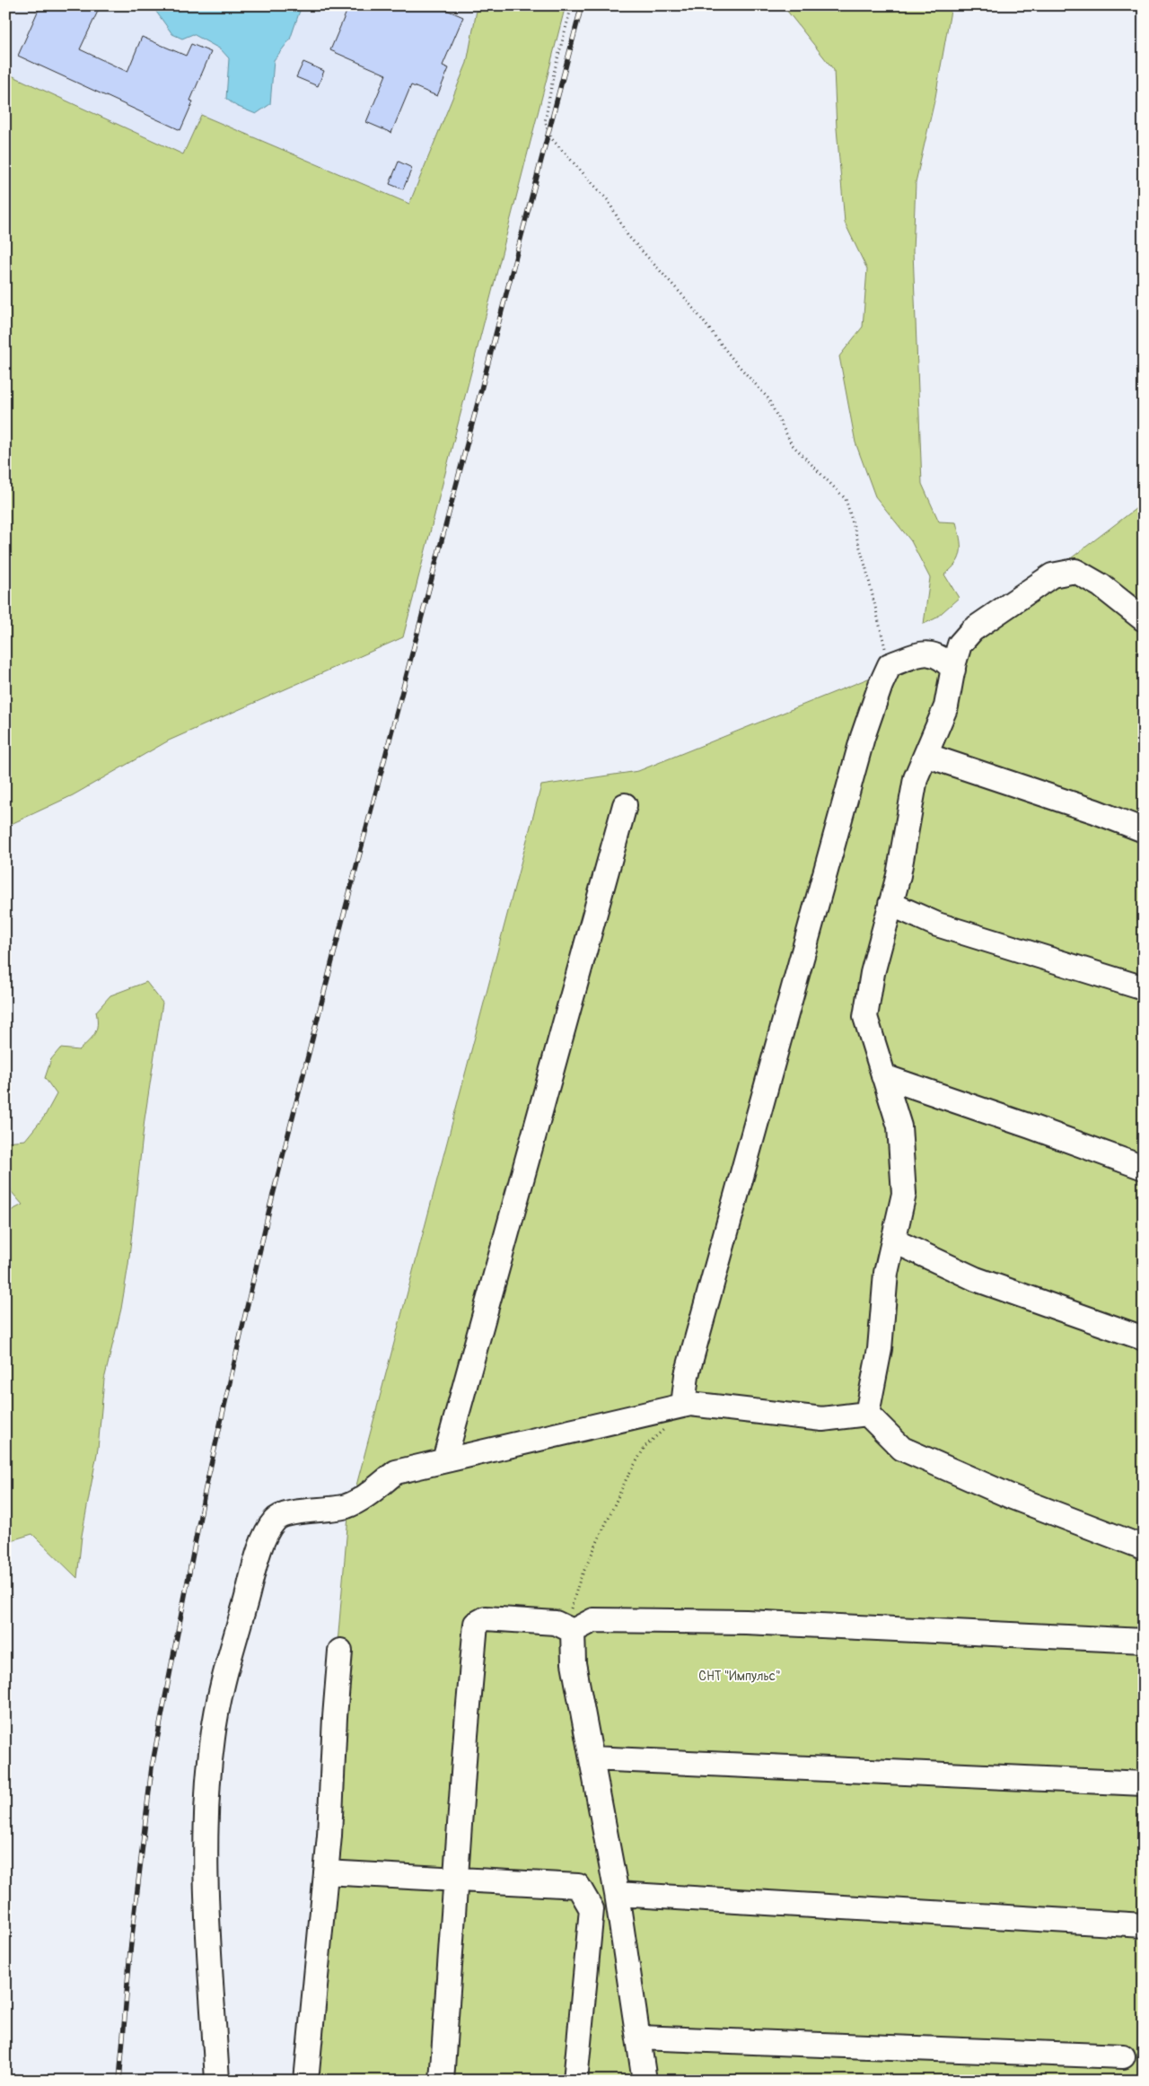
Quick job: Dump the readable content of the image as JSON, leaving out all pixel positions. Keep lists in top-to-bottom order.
{
  "parks": ["СНТ \"Импульс\""]
}
